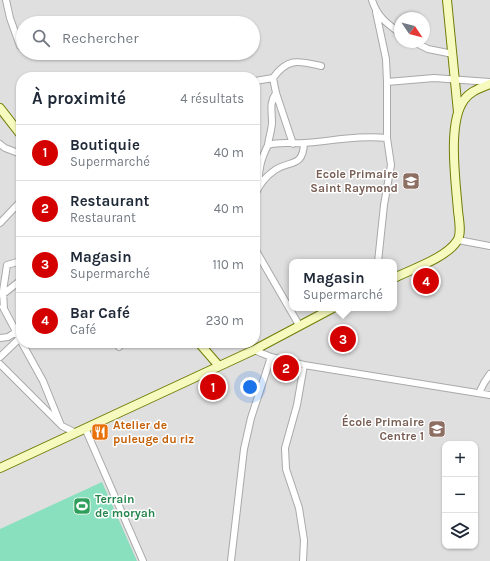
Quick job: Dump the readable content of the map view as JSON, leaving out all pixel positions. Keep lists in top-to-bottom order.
{
  "places": {
    "school or university": ["Ecole Primaire Saint Raymond", "École Primaire Centre 1"],
    "restaurant": ["Atelier de puleuge du riz"],
    "sports": ["Terrain de moryah"]
  },
  "north": "bottom right",
  "page": {
    "search": "Rechercher",
    "heading": ["À proximité", "4 résultats"],
    "list": [
      {
        "mark": "1",
        "name": "Boutiquie",
        "note": "Supermarché",
        "value": "40 m"
      },
      {
        "mark": "2",
        "name": "Restaurant",
        "note": "Restaurant",
        "value": "40 m"
      },
      {
        "mark": "3",
        "name": "Magasin",
        "note": "Supermarché",
        "value": "110 m"
      },
      {
        "mark": "4",
        "name": "Bar Café",
        "note": "Café",
        "value": "230 m"
      }
    ],
    "popup": ["Magasin", "Supermarché"],
    "pins": [
      "4",
      "3",
      "2",
      "1"
    ],
    "map_buttons": ["+", "−"]
  }
}
